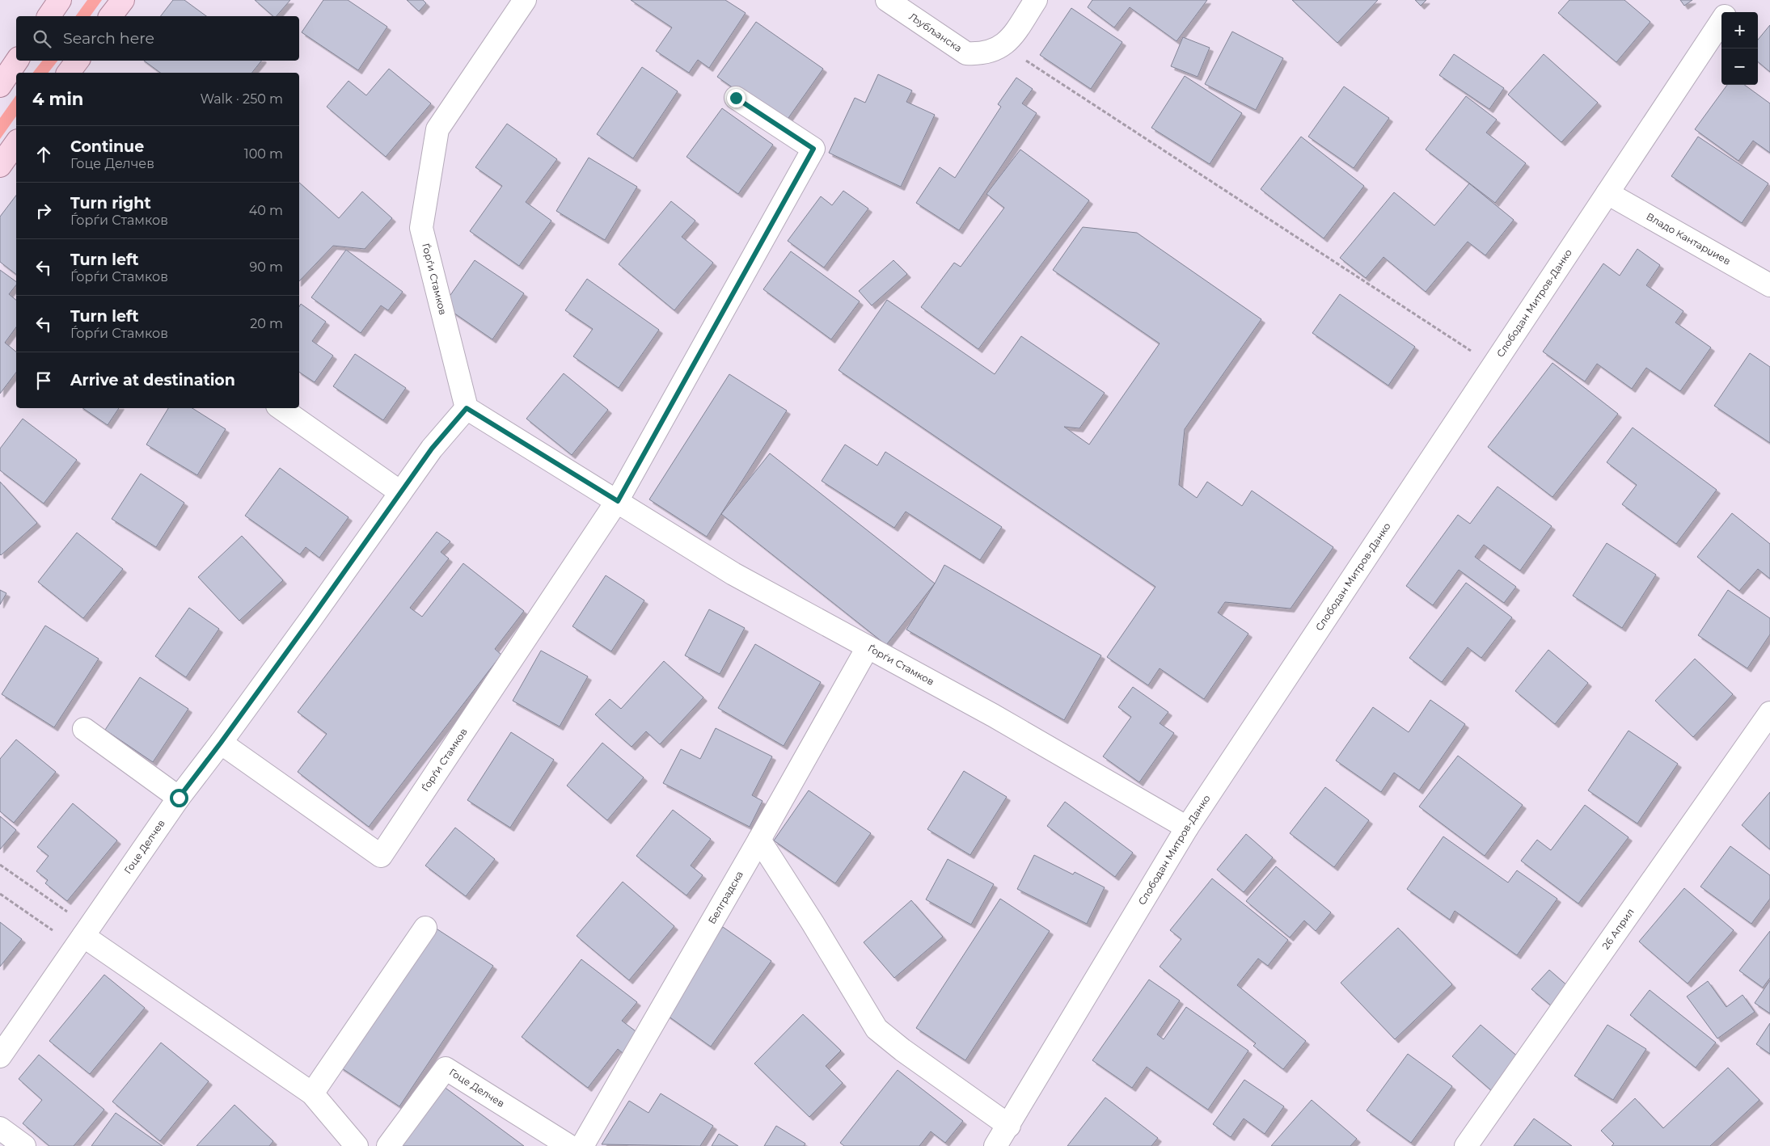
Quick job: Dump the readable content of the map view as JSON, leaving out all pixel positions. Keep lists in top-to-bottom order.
{
  "streets": {
    "street": [
      "Љубљанска",
      "Владо Кантарџиев",
      "Ѓорѓи Стамков",
      "Слободан Митров-Данко",
      "Гоце Делчев",
      "Белградска",
      "26 Април"
    ]
  },
  "crossings": [
    ["Владо Кантарџиев", "Слободан Митров-Данко"],
    ["Ѓорѓи Стамков", "Слободан Митров-Данко"],
    ["Ѓорѓи Стамков", "Гоце Делчев"],
    ["Ѓорѓи Стамков", "Белградска"]
  ],
  "page": {
    "map_buttons": ["+", "−"],
    "search": "Search here",
    "heading": ["4 min", "Walk · 250 m"],
    "list": [
      ["Continue", "Гоце Делчев", "100 m"],
      ["Turn right", "Ѓорѓи Стамков", "40 m"],
      ["Turn left", "Ѓорѓи Стамков", "90 m"],
      ["Turn left", "Ѓорѓи Стамков", "20 m"],
      "Arrive at destination"
    ]
  }
}
